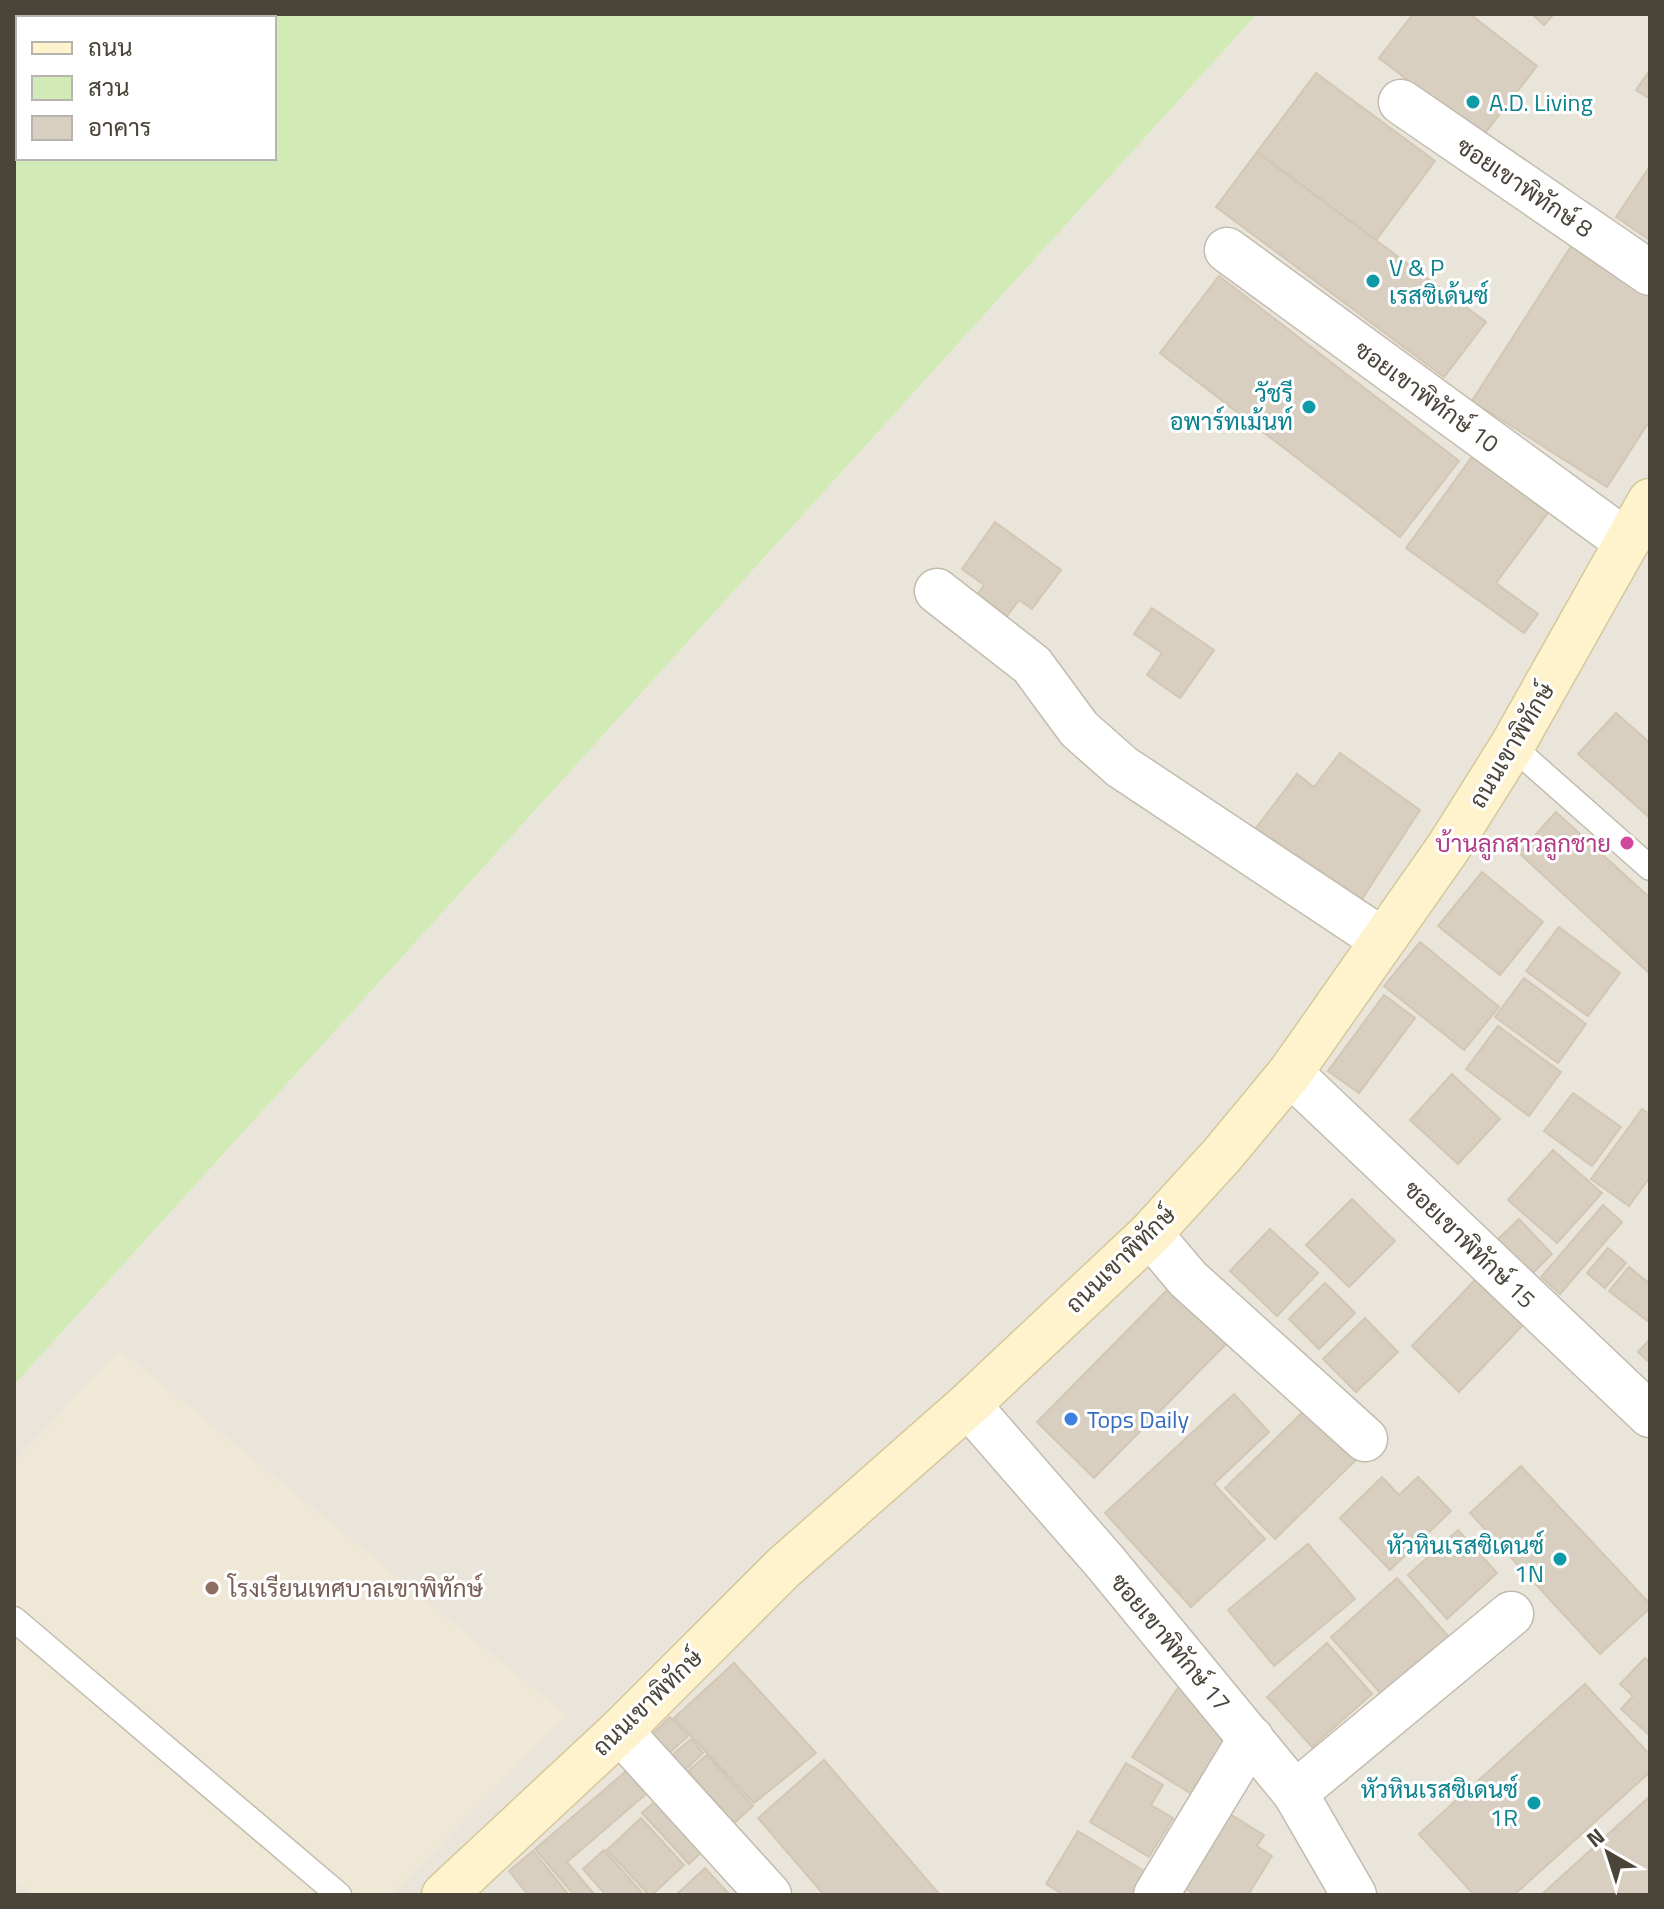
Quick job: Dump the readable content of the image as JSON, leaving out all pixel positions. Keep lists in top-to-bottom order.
{
  "streets": {
    "street": [
      "ซอยเขาพิทักษ์ 8",
      "ซอยเขาพิทักษ์ 10",
      "ถนนเขาพิทักษ์",
      "ซอยเขาพิทักษ์ 15",
      "ซอยเขาพิทักษ์ 17"
    ]
  },
  "crossings": [
    ["ซอยเขาพิทักษ์ 10", "ถนนเขาพิทักษ์"],
    ["ถนนเขาพิทักษ์", "ซอยเขาพิทักษ์ 15"],
    ["ถนนเขาพิทักษ์", "ซอยเขาพิทักษ์ 17"]
  ],
  "places": [
    "A.D. Living",
    "V & P เรสซิเด้นซ์",
    "วัชรี อพาร์ทเม้นท์",
    "บ้านลูกสาวลูกชาย",
    "Tops Daily",
    "หัวหินเรสซิเดนซ์ 1N",
    "โรงเรียนเทศบาลเขาพิทักษ์",
    "หัวหินเรสซิเดนซ์ 1R"
  ],
  "legend": ["ถนน", "สวน", "อาคาร"],
  "north": "top left"
}
